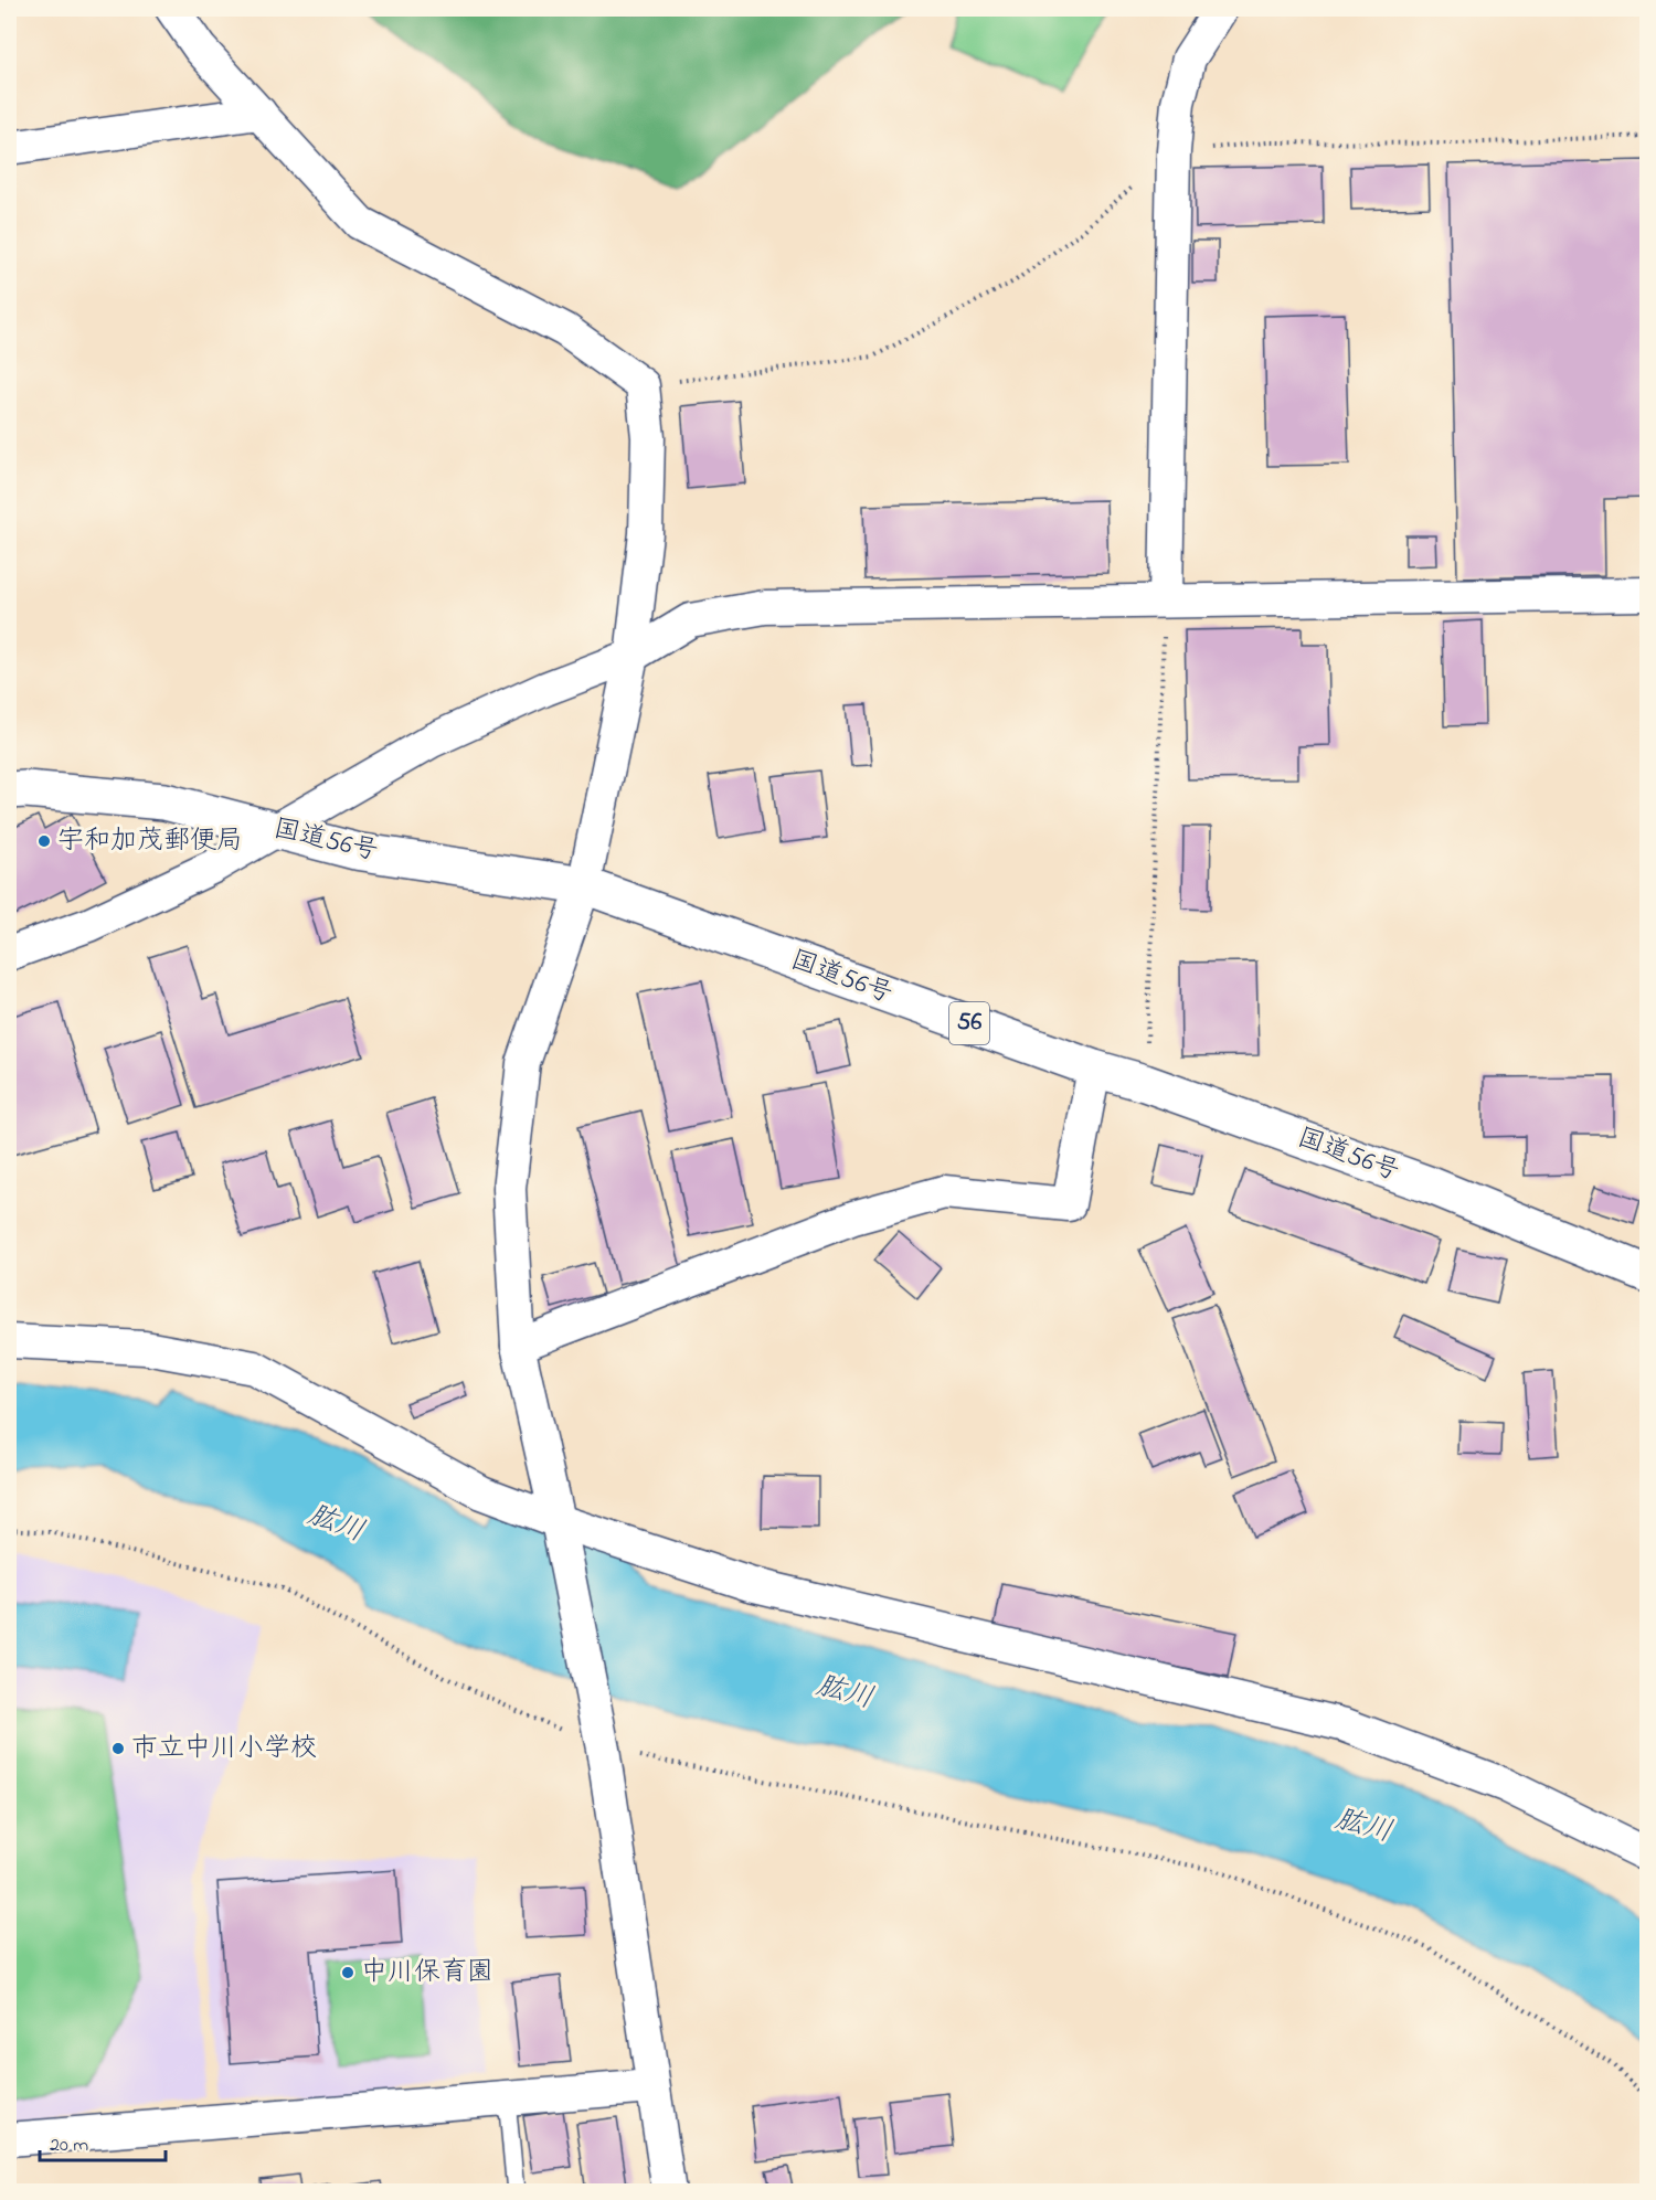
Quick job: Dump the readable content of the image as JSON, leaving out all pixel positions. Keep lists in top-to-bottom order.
{
  "streets": {
    "highway": ["国道56号", "56"]
  },
  "water": ["肱川"],
  "places": ["宇和加茂郵便局", "市立中川小学校", "中川保育園"],
  "scale_bar": "20 m"
}
